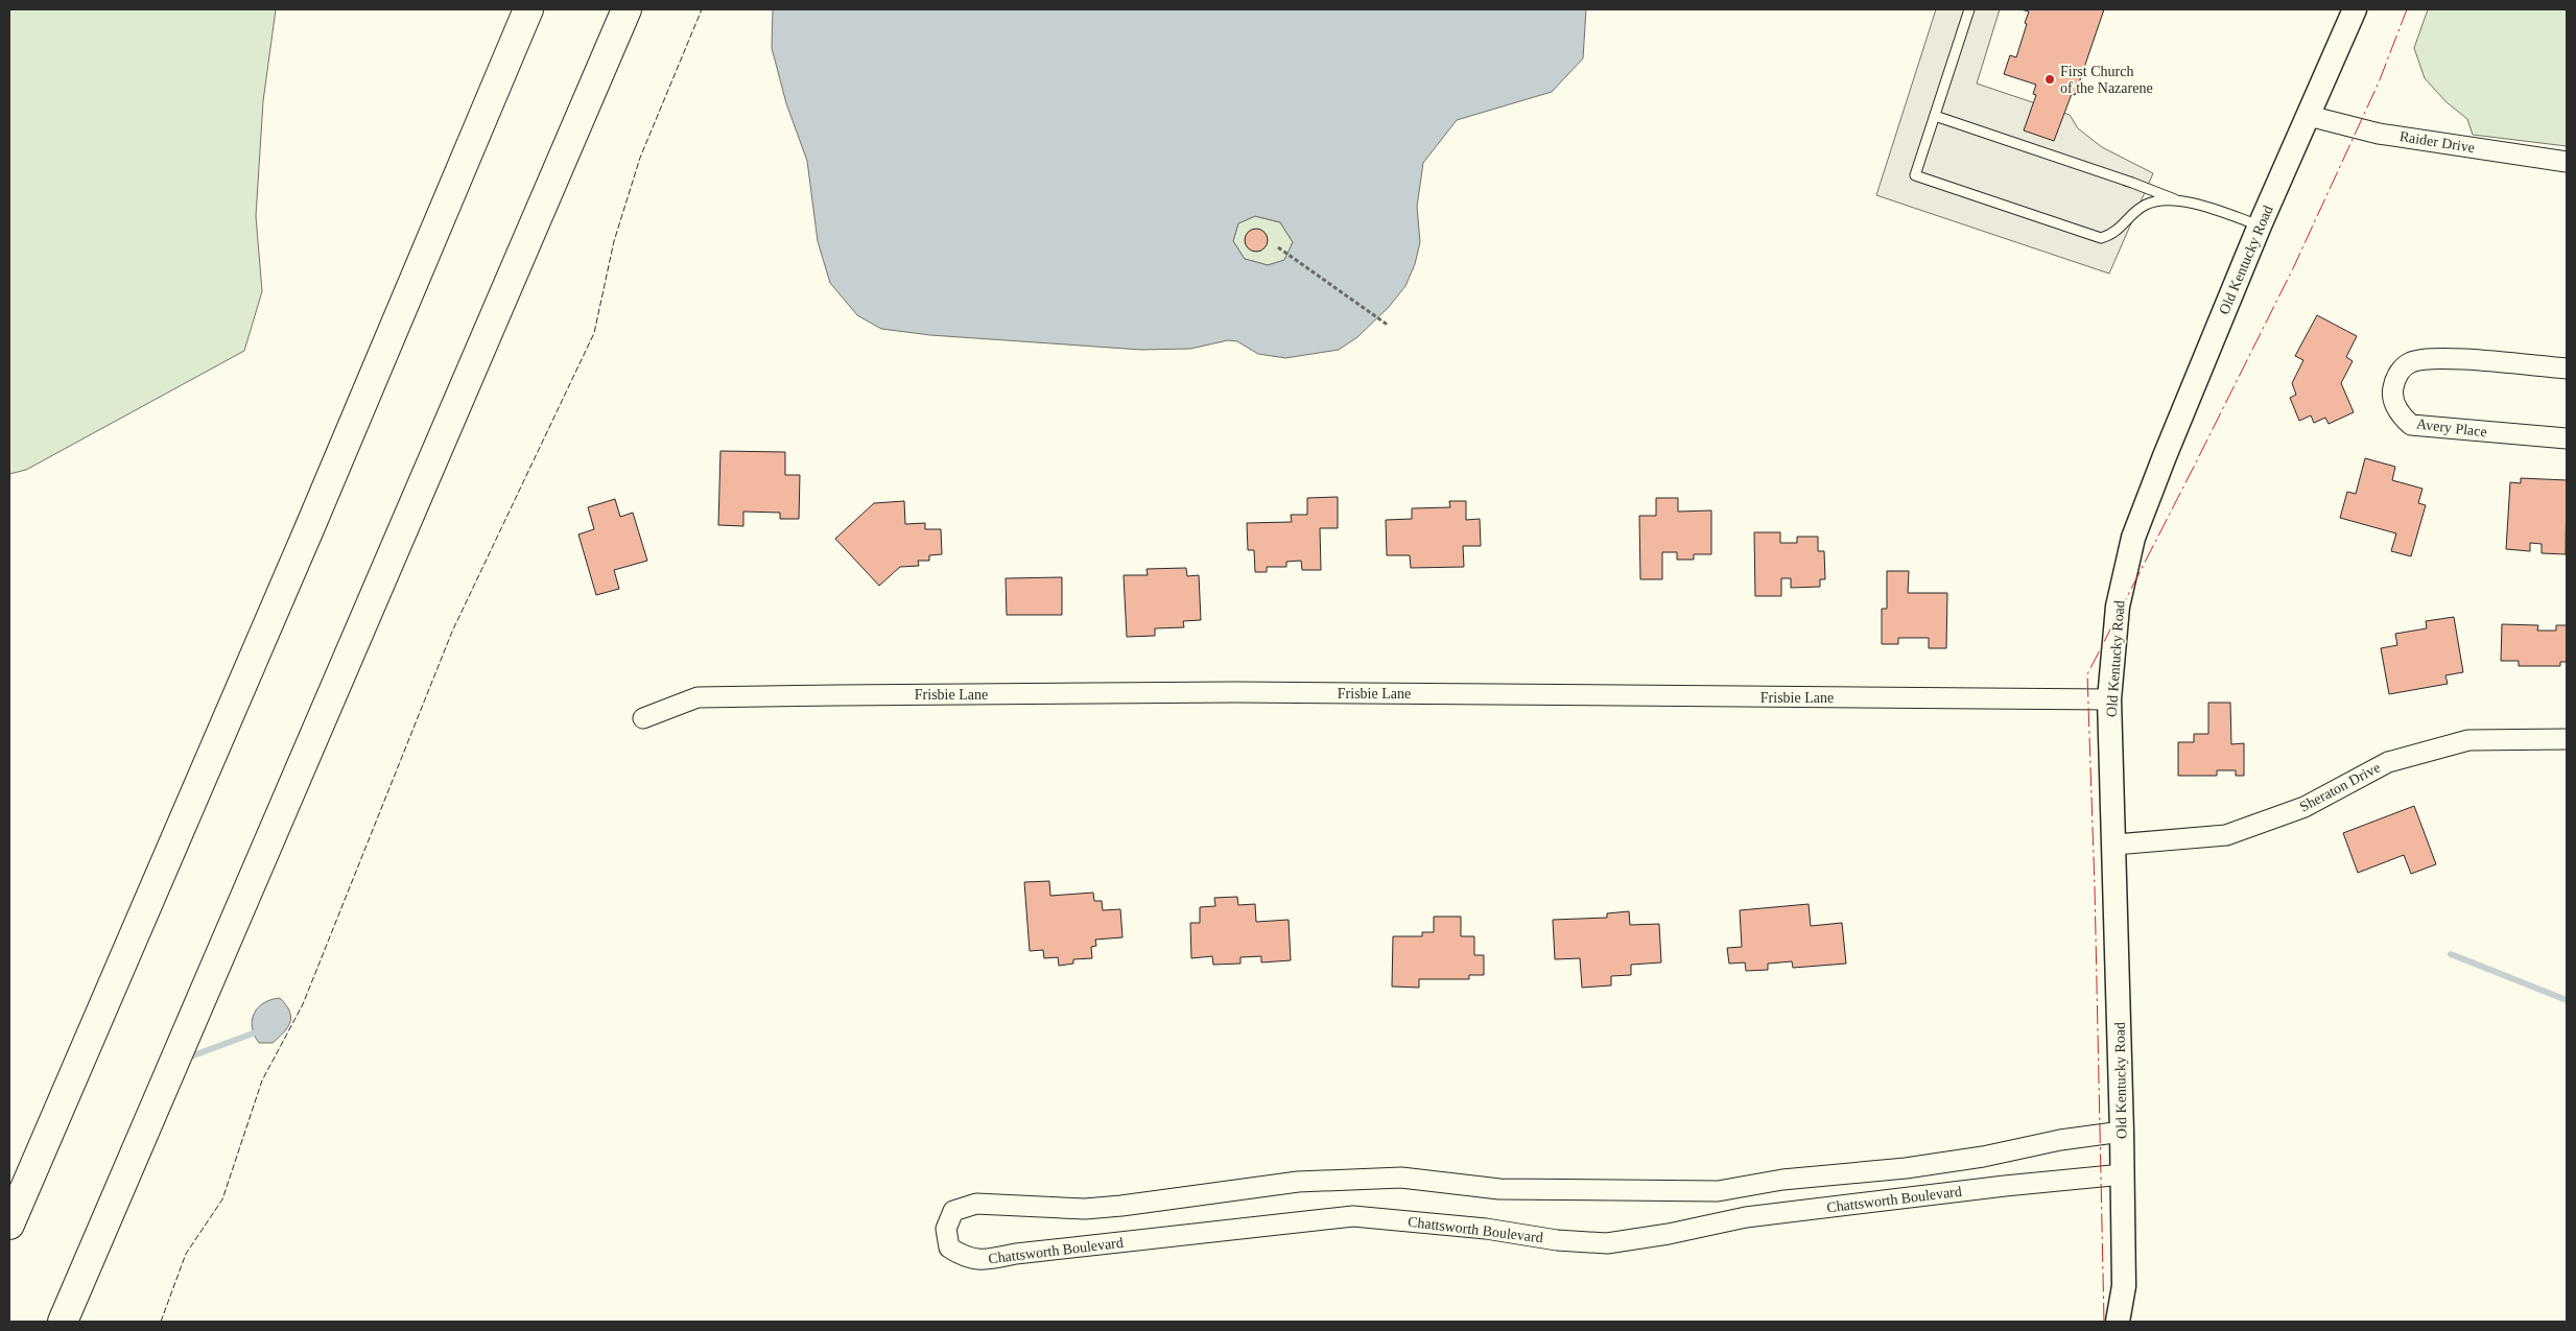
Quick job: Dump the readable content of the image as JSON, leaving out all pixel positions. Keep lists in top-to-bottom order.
{
  "streets": {
    "street": [
      "Raider Drive",
      "Old Kentucky Road",
      "Avery Place",
      "Frisbie Lane",
      "Sheraton Drive",
      "Chattsworth Boulevard"
    ]
  },
  "crossings": [
    ["Raider Drive", "Old Kentucky Road"],
    ["Old Kentucky Road", "Frisbie Lane"],
    ["Old Kentucky Road", "Sheraton Drive"],
    ["Old Kentucky Road", "Chattsworth Boulevard"]
  ],
  "places": ["First Church of the Nazarene"]
}
